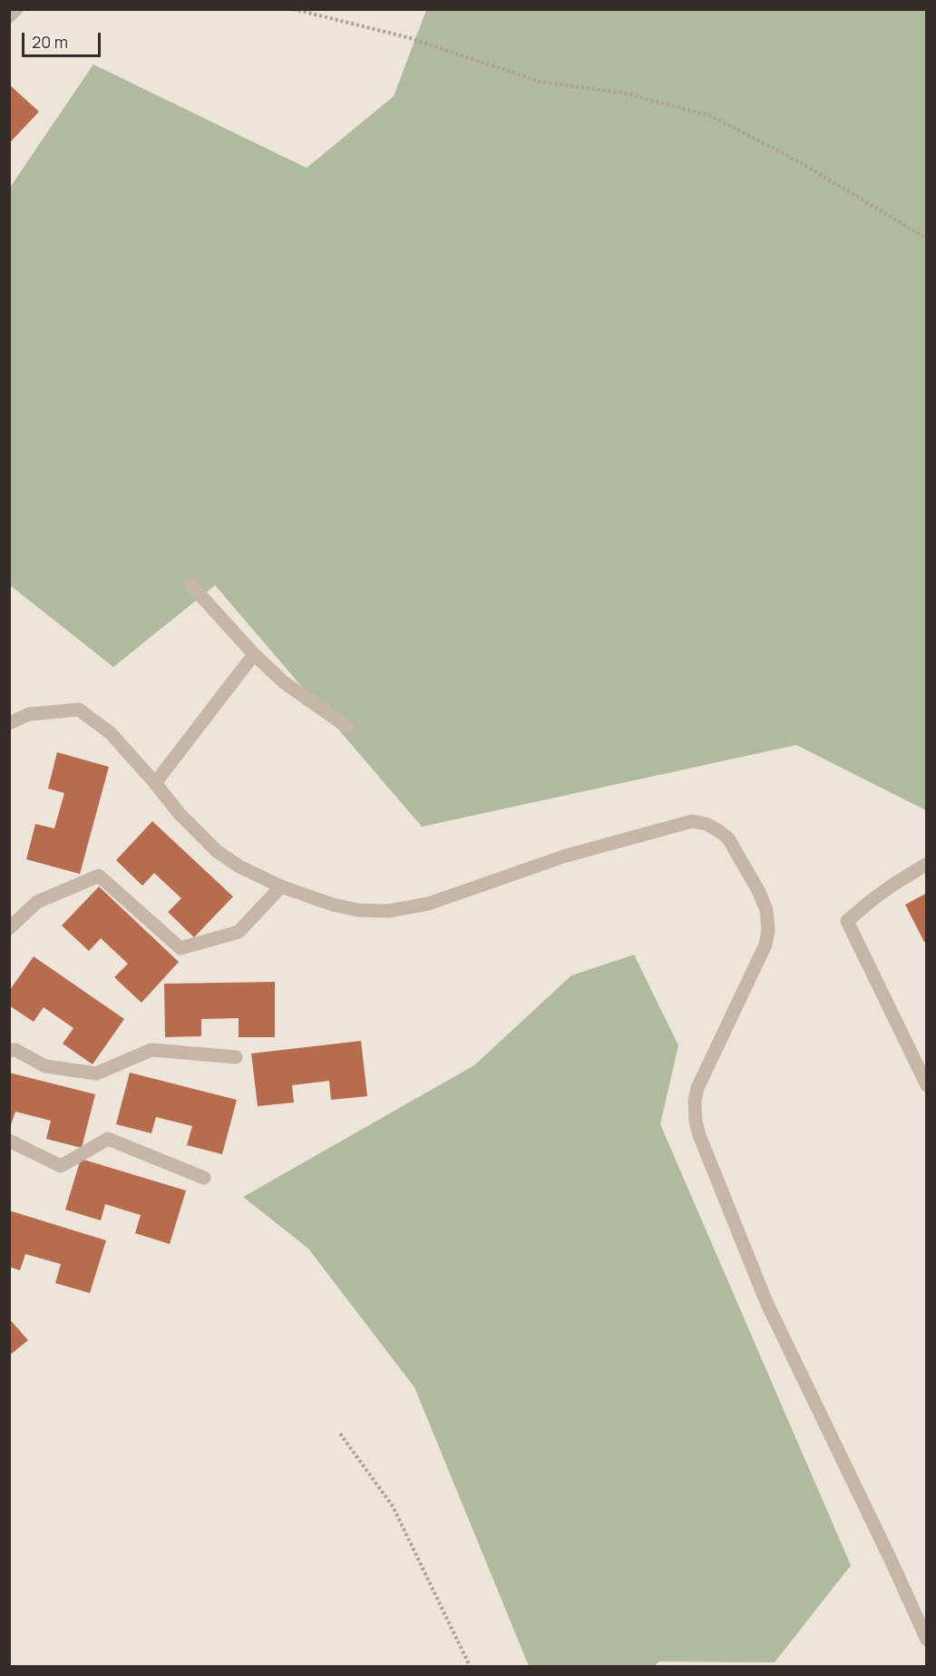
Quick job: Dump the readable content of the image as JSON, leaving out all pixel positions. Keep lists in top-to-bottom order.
{
  "scale_bar": "20 m"
}
